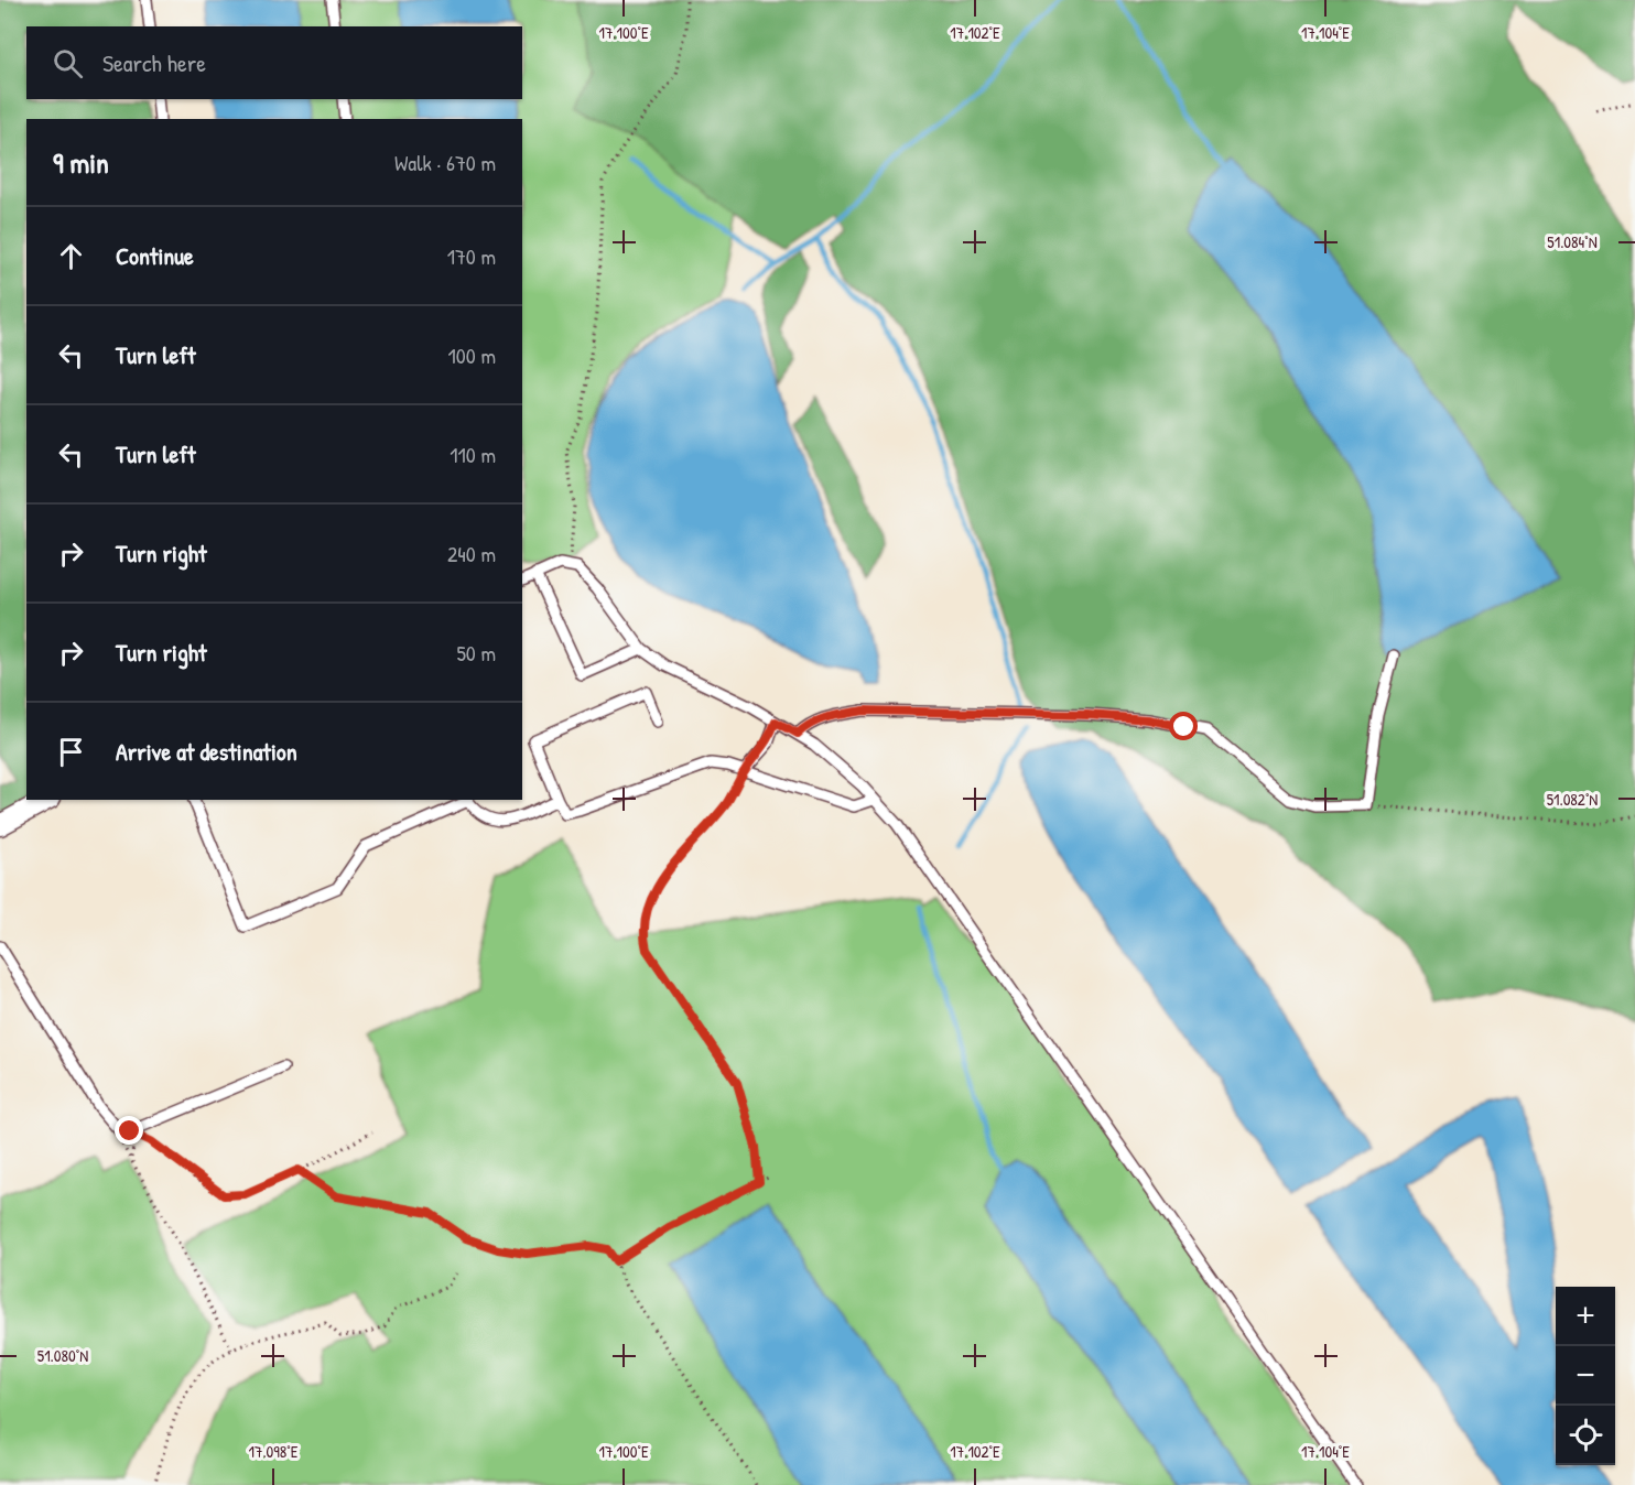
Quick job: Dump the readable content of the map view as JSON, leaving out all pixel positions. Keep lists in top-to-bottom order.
{
  "page": {
    "search": "Search here",
    "heading": ["9 min", "Walk · 670 m"],
    "list": [
      ["Continue", "170 m"],
      ["Turn left", "100 m"],
      ["Turn left", "110 m"],
      ["Turn right", "240 m"],
      ["Turn right", "50 m"],
      "Arrive at destination"
    ],
    "map_buttons": ["+", "−"]
  },
  "coordinates": [
    "17.100°E",
    "17.102°E",
    "17.104°E",
    "51.084°N",
    "51.082°N",
    "51.080°N",
    "17.098°E"
  ]
}
